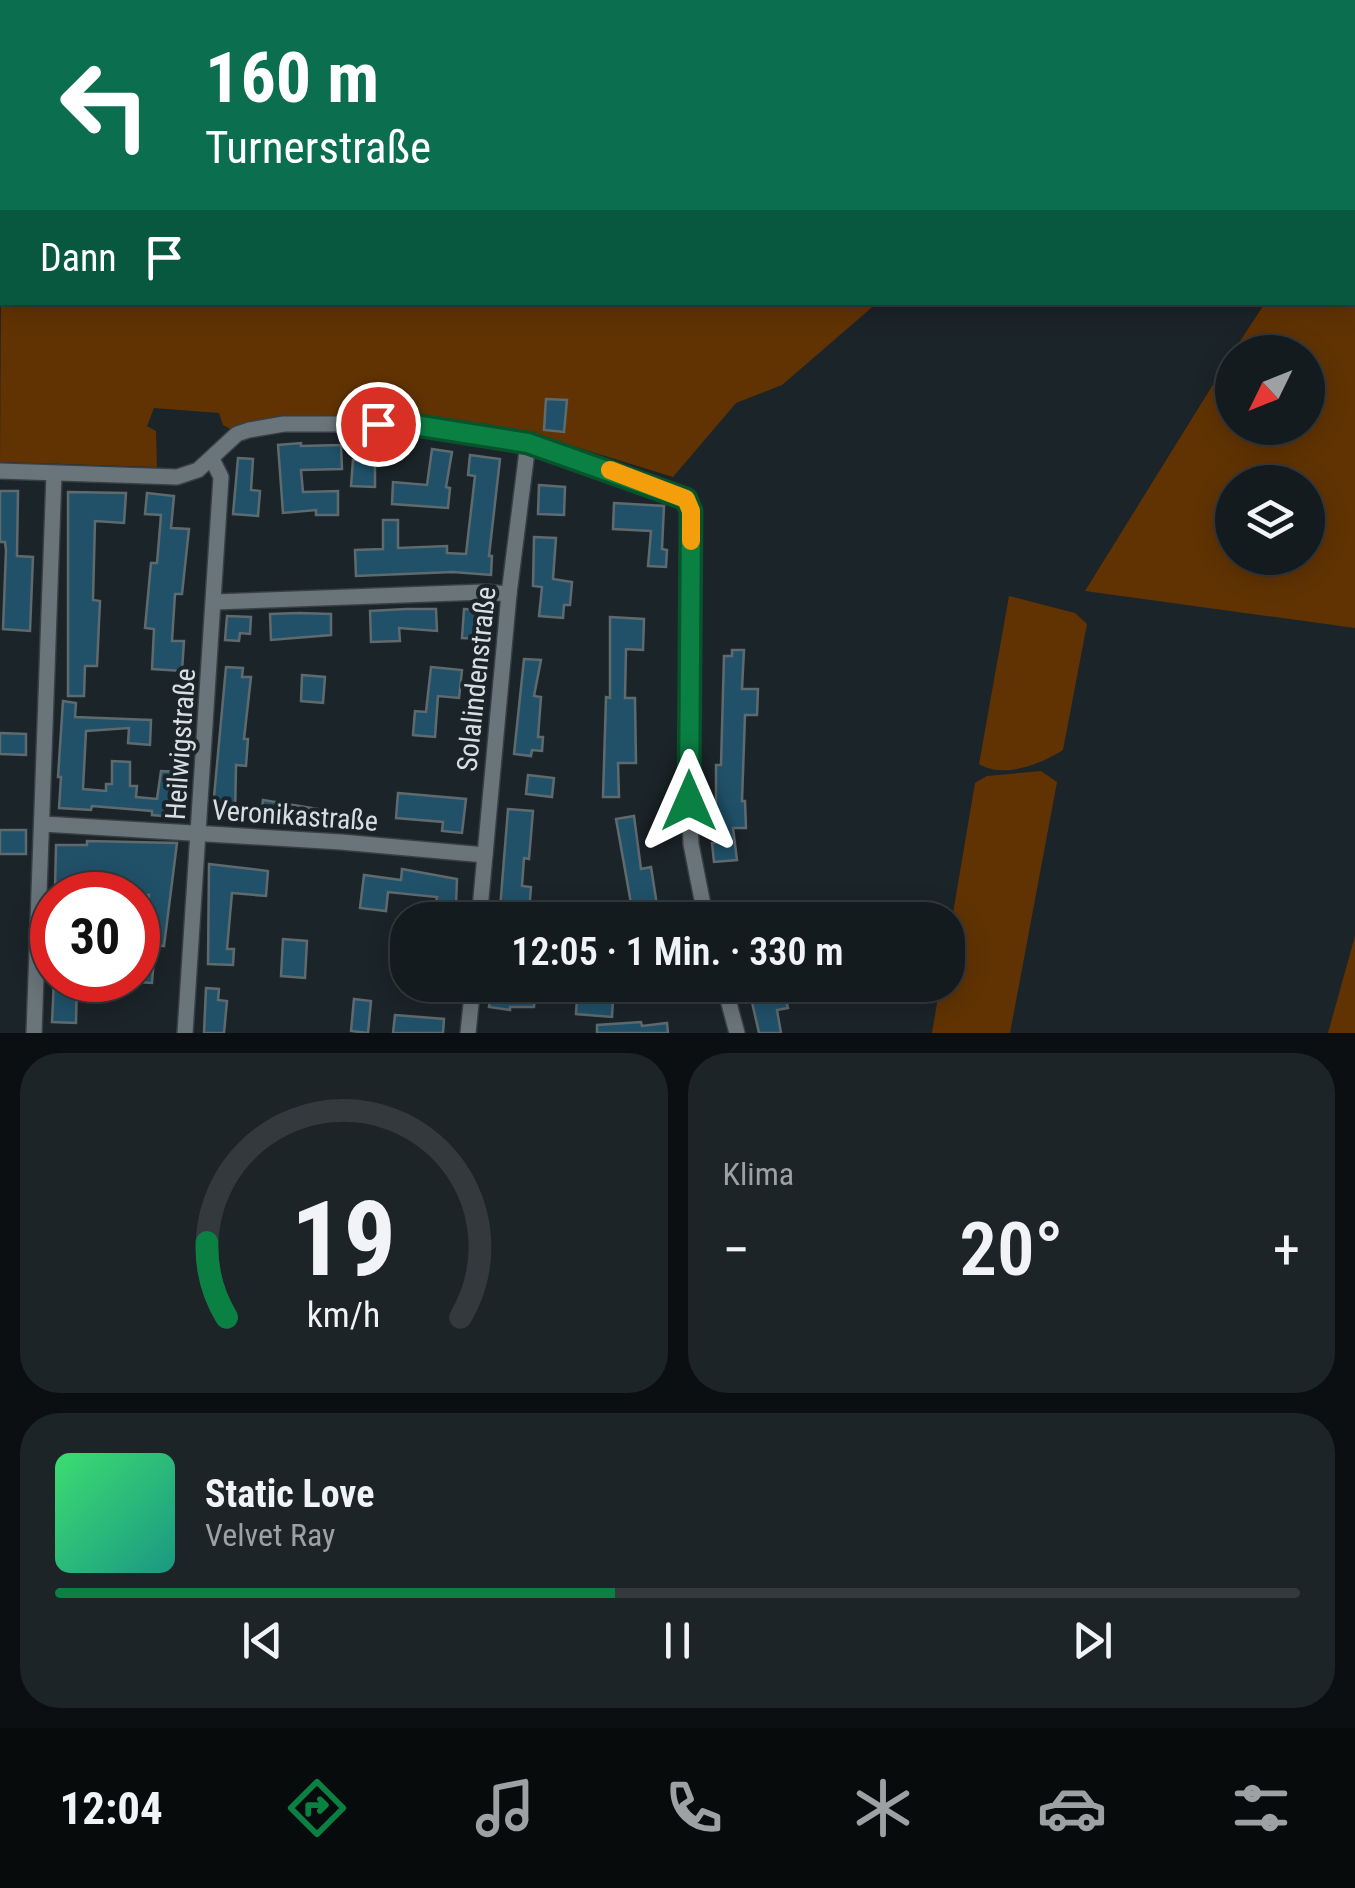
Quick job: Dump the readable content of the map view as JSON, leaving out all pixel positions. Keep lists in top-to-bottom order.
{
  "streets": {
    "street": ["Solalindenstraße", "Heilwigstraße", "Veronikastraße"]
  },
  "crossings": [
    ["Solalindenstraße", "Veronikastraße"],
    ["Heilwigstraße", "Veronikastraße"]
  ],
  "north": "bottom left",
  "page": {
    "turn": ["160 m", "Turnerstraße"],
    "then": "Dann",
    "limit": "30",
    "trip": "12:05 · 1 Min. · 330 m",
    "tile": "Klima",
    "heat": ["−", "20°", "+"],
    "song": ["Static Love", "Velvet Ray"],
    "tabs": "12:04",
    "gauge": ["19", "km/h"]
  }
}
